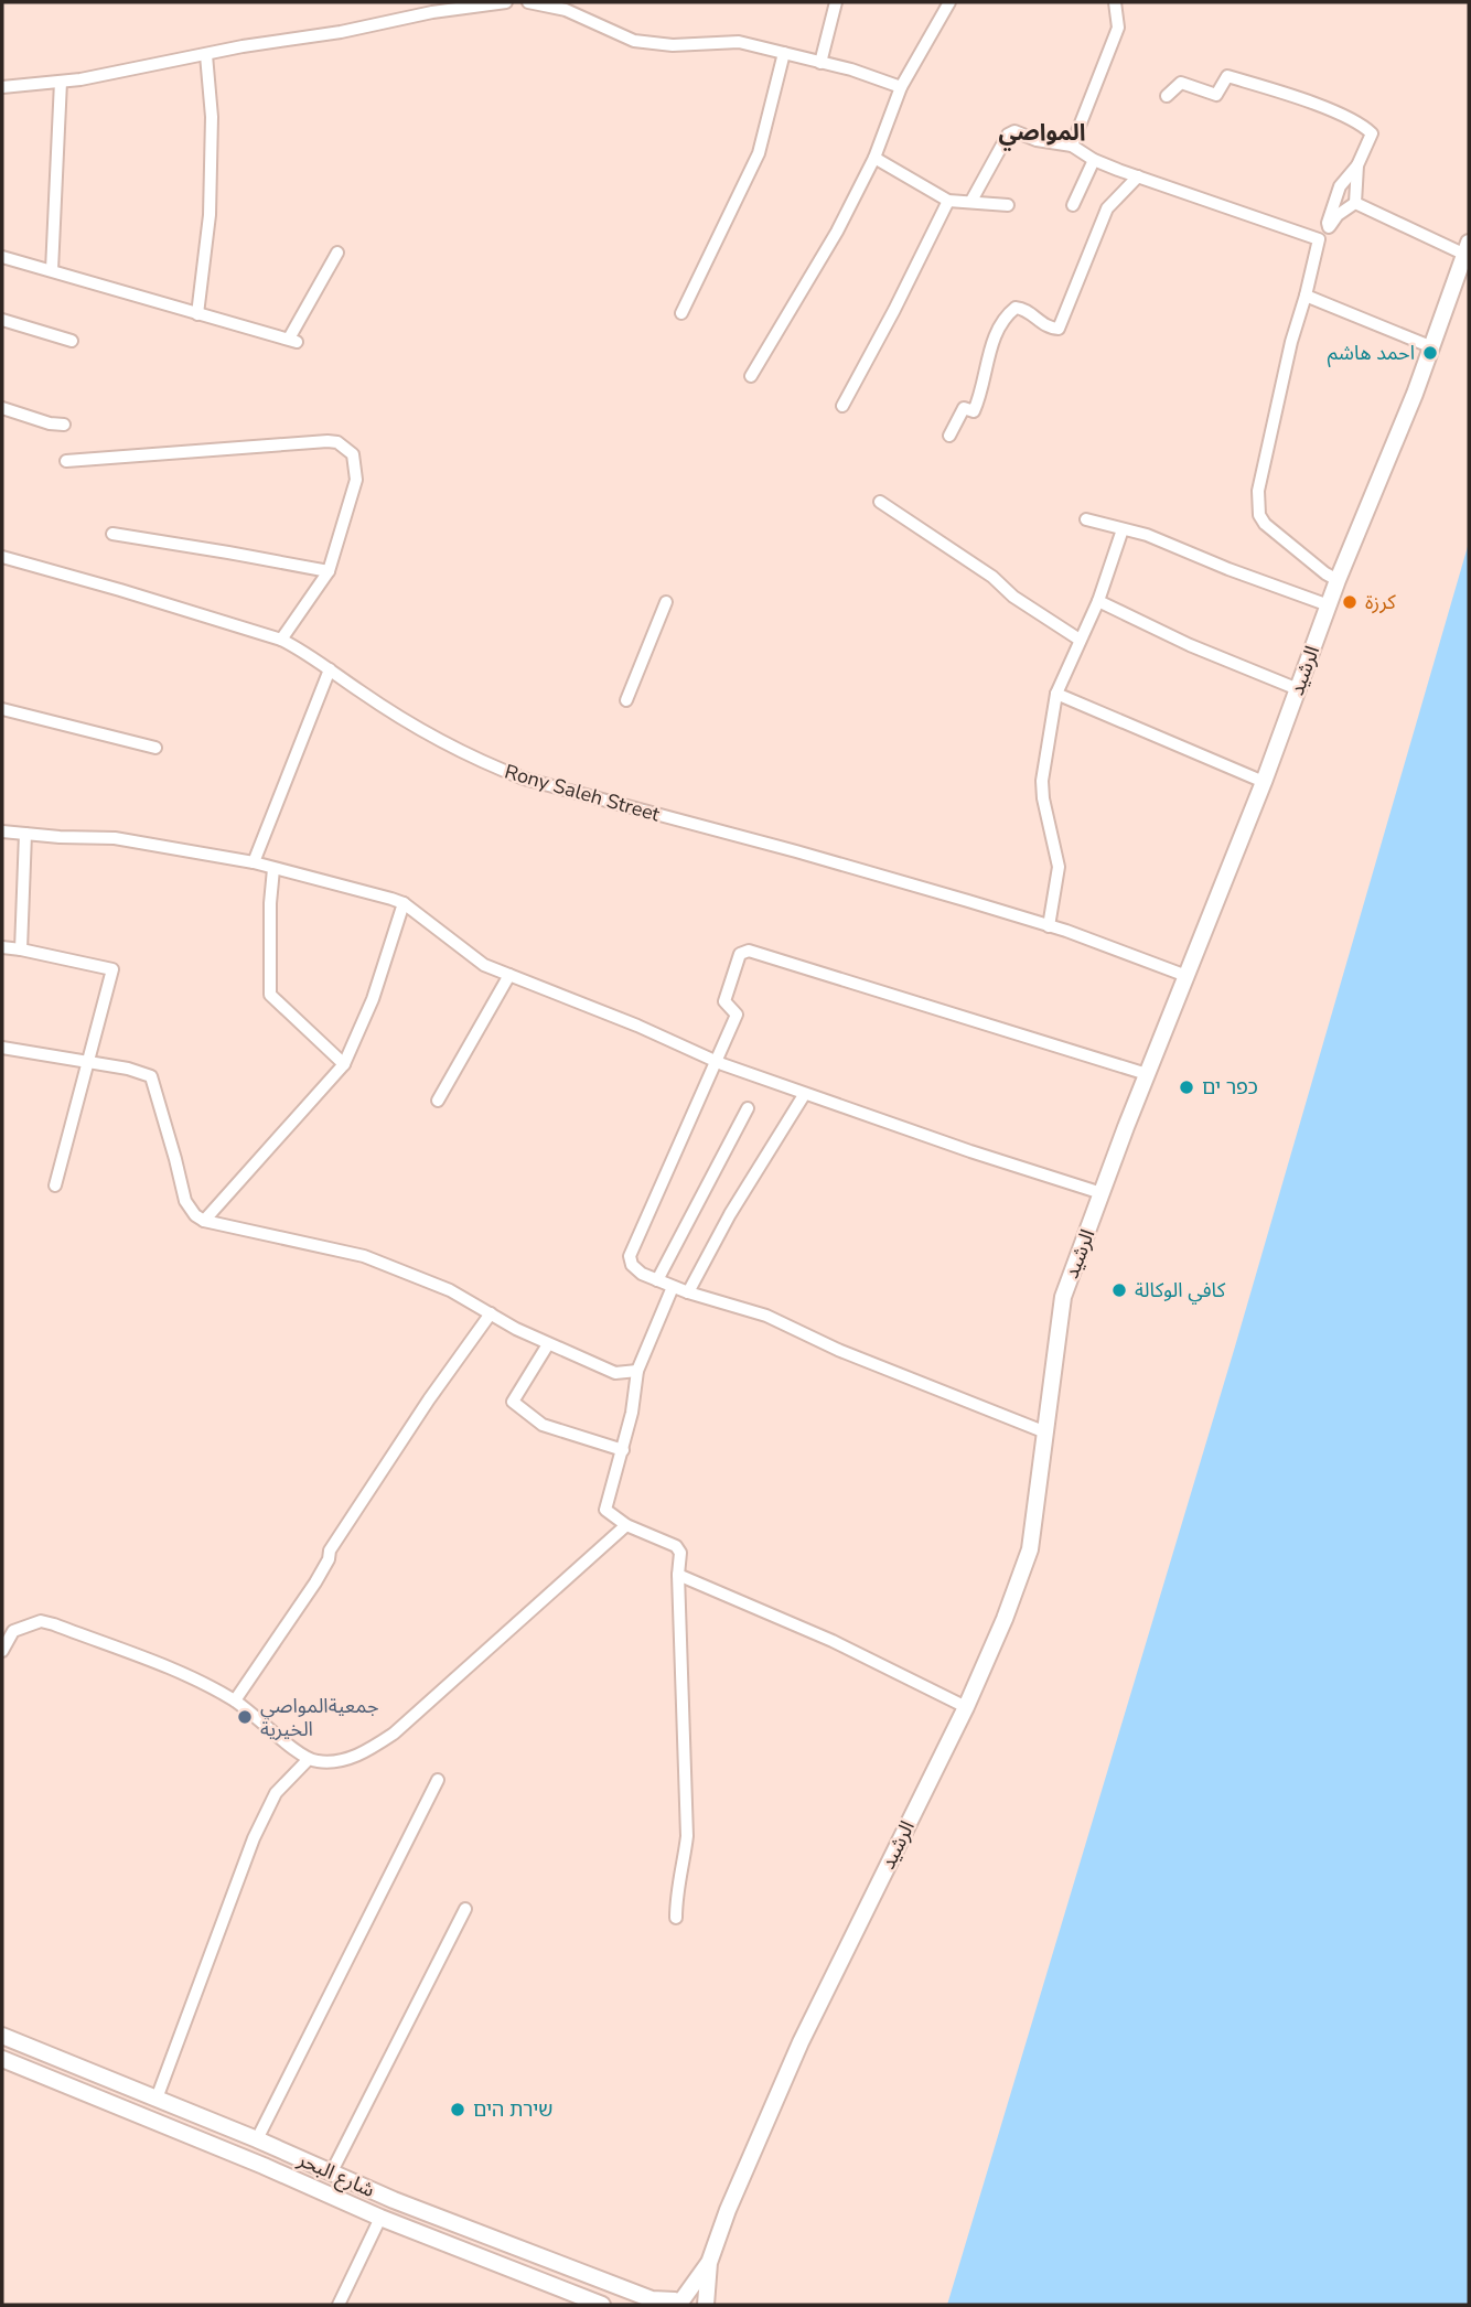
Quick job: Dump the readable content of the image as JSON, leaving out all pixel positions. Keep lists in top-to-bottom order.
{
  "streets": {
    "main road": ["الرشيد", "شارع البحر"],
    "street": ["Rony Saleh Street"]
  },
  "crossings": [
    ["الرشيد", "Rony Saleh Street"],
    ["الرشيد", "شارع البحر"]
  ],
  "districts": ["المواصي"],
  "places": [
    "احمد هاشم",
    "كرزة",
    "כפר ים",
    "كافي الوكالة",
    "جمعيةالمواصي الخيرية",
    "שירת הים"
  ]
}
